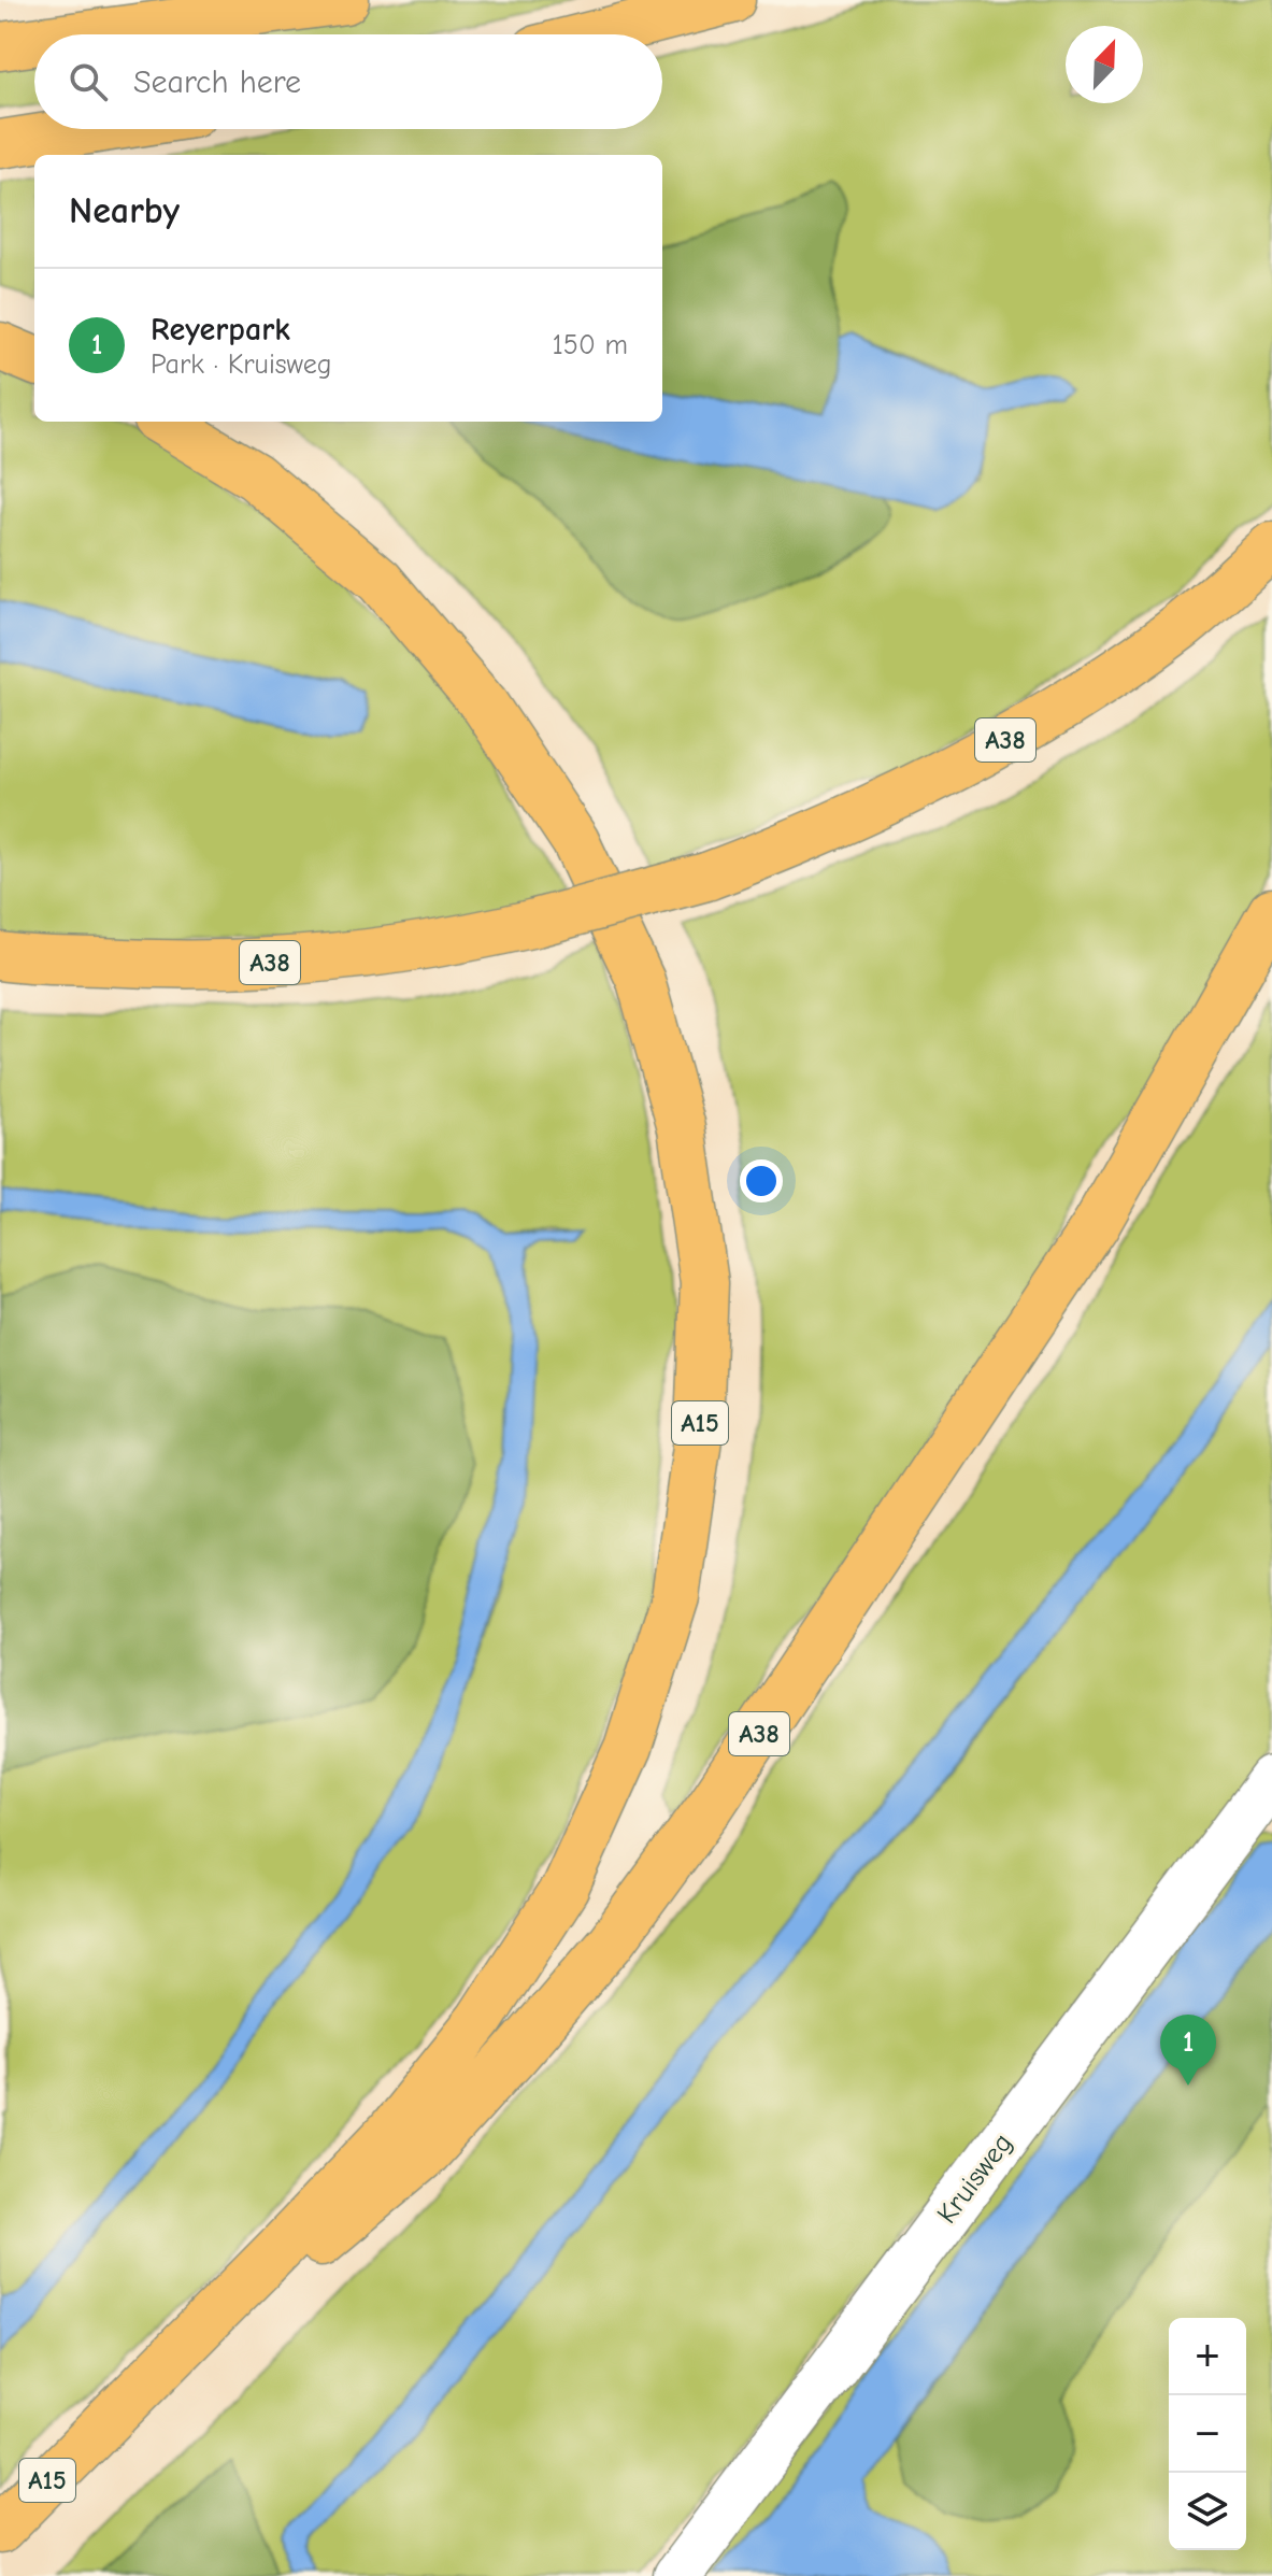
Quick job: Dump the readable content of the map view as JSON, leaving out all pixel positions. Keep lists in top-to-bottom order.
{
  "streets": {
    "highway": ["A38", "A15"],
    "street": ["Kruisweg"]
  },
  "crossings": [
    ["A38", "A15"]
  ],
  "north": "top right",
  "page": {
    "search": "Search here",
    "heading": "Nearby",
    "list": [
      {
        "mark": "1",
        "name": "Reyerpark",
        "note": "Park · Kruisweg",
        "value": "150 m"
      }
    ],
    "pins": "1",
    "map_buttons": ["+", "−"]
  }
}
